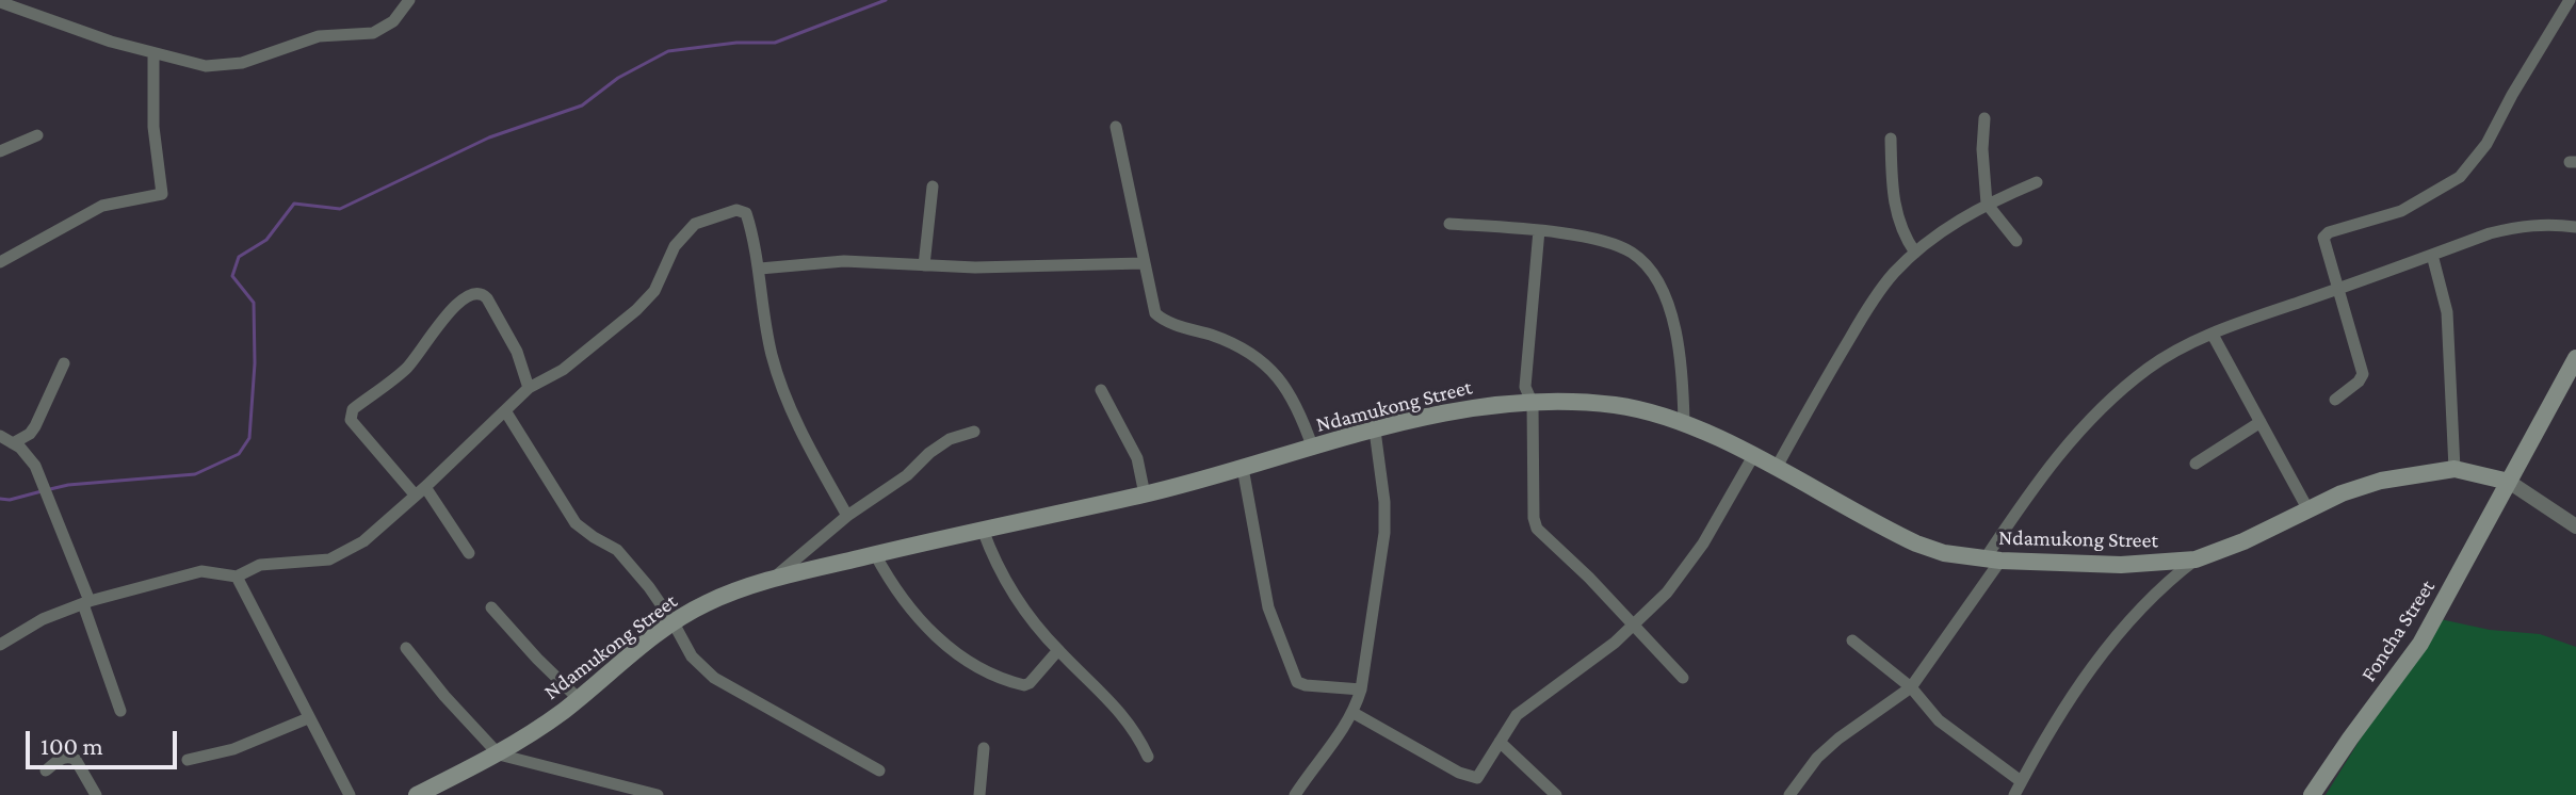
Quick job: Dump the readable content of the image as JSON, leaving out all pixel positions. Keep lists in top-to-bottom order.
{
  "streets": {
    "main road": ["Ndamukong Street", "Foncha Street"]
  },
  "crossings": [
    ["Ndamukong Street", "Foncha Street"]
  ],
  "scale_bar": "100 m"
}
